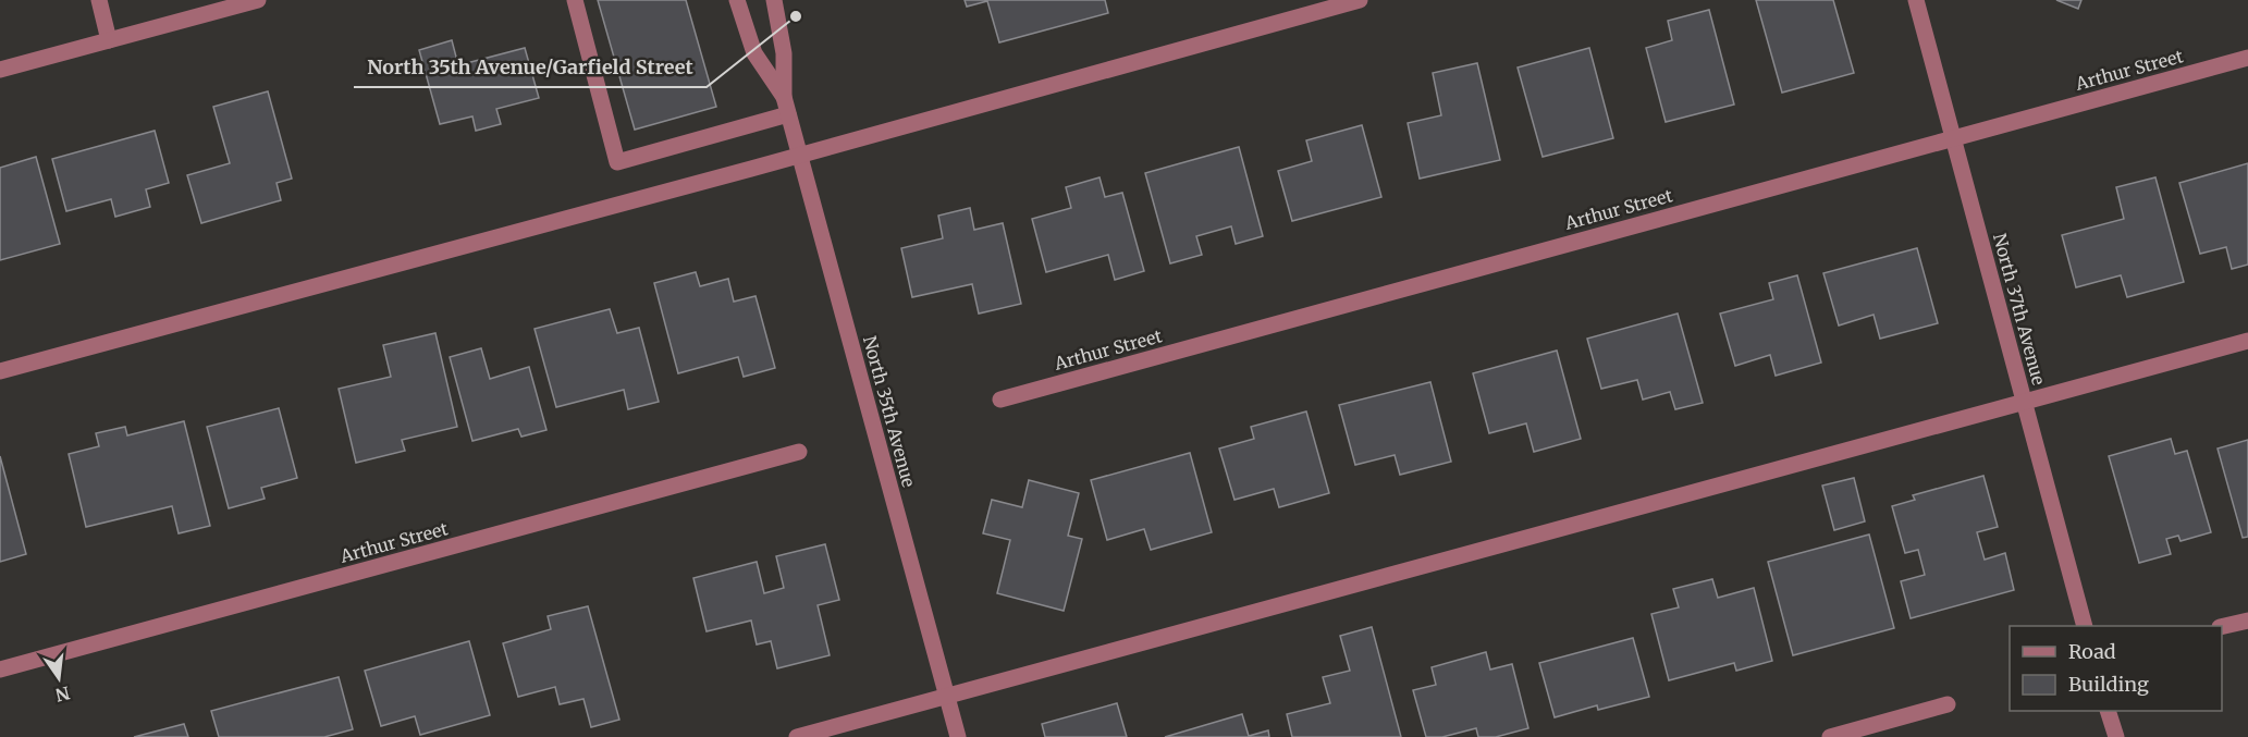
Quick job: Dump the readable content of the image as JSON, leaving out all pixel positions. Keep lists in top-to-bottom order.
{
  "streets": {
    "street": ["Arthur Street", "North 37th Avenue", "North 35th Avenue"]
  },
  "crossings": [
    ["Arthur Street", "North 37th Avenue"]
  ],
  "places": ["North 35th Avenue/Garfield Street"],
  "legend": ["Road", "Building"],
  "north": "bottom"
}
